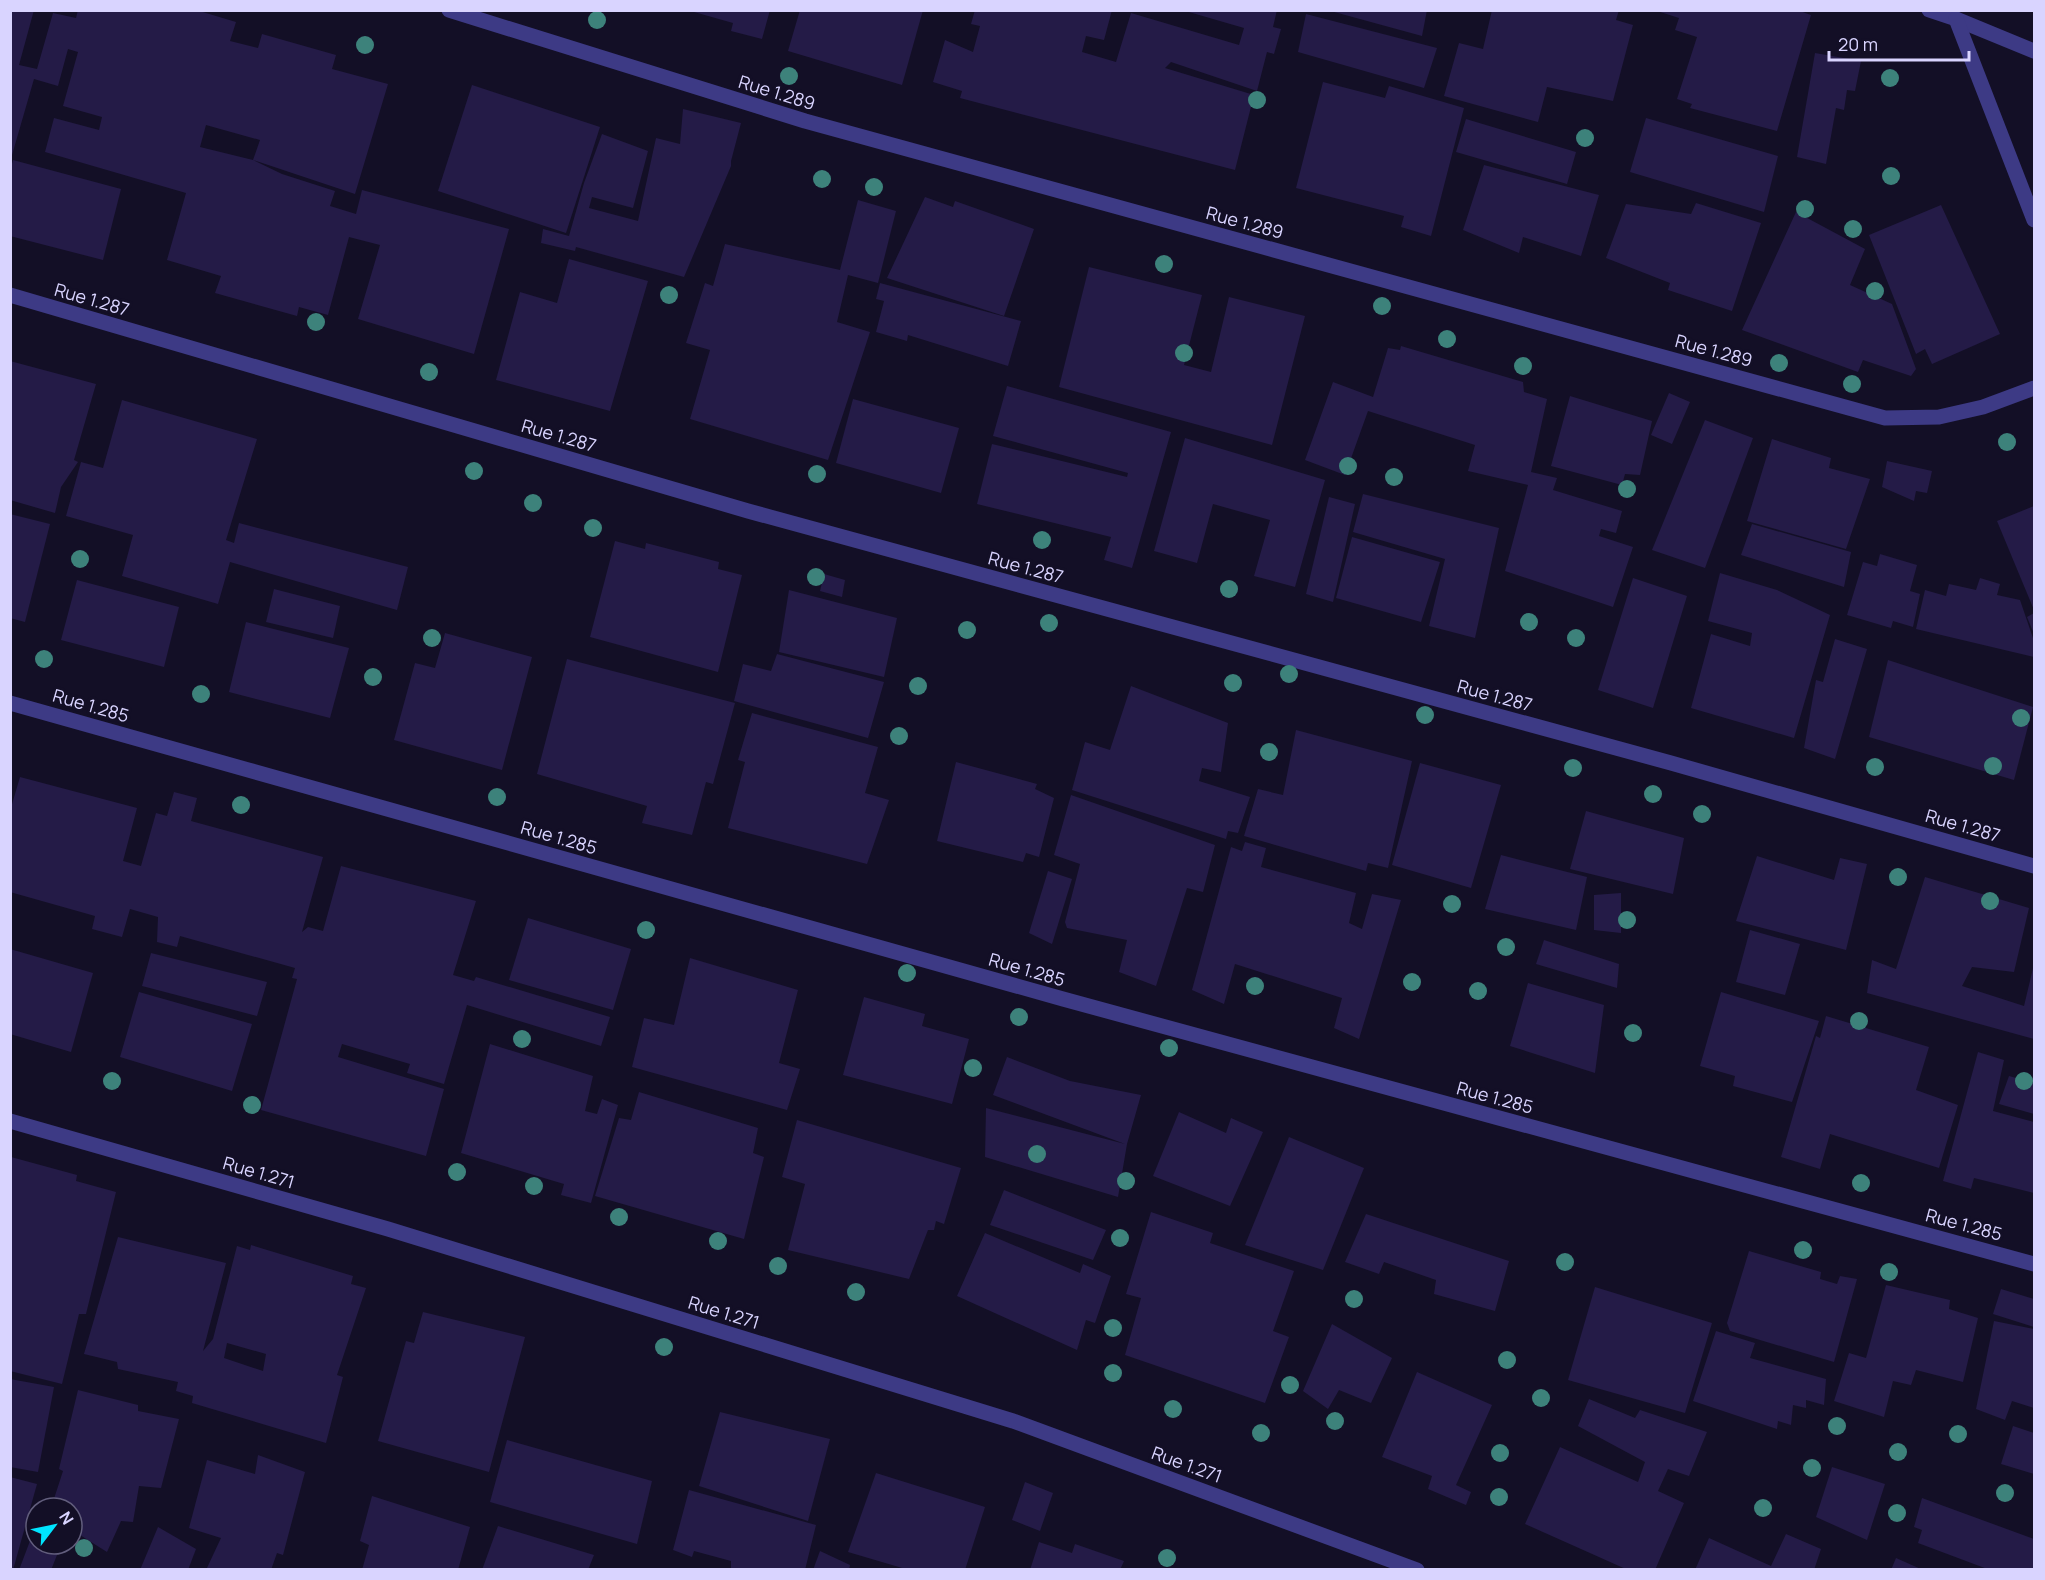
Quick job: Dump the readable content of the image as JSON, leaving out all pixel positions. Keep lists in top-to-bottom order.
{
  "streets": {
    "street": [
      "Rue 1.289",
      "Rue 1.287",
      "Rue 1.285",
      "Rue 1.271"
    ]
  },
  "scale_bar": "20 m",
  "north": "top right"
}
